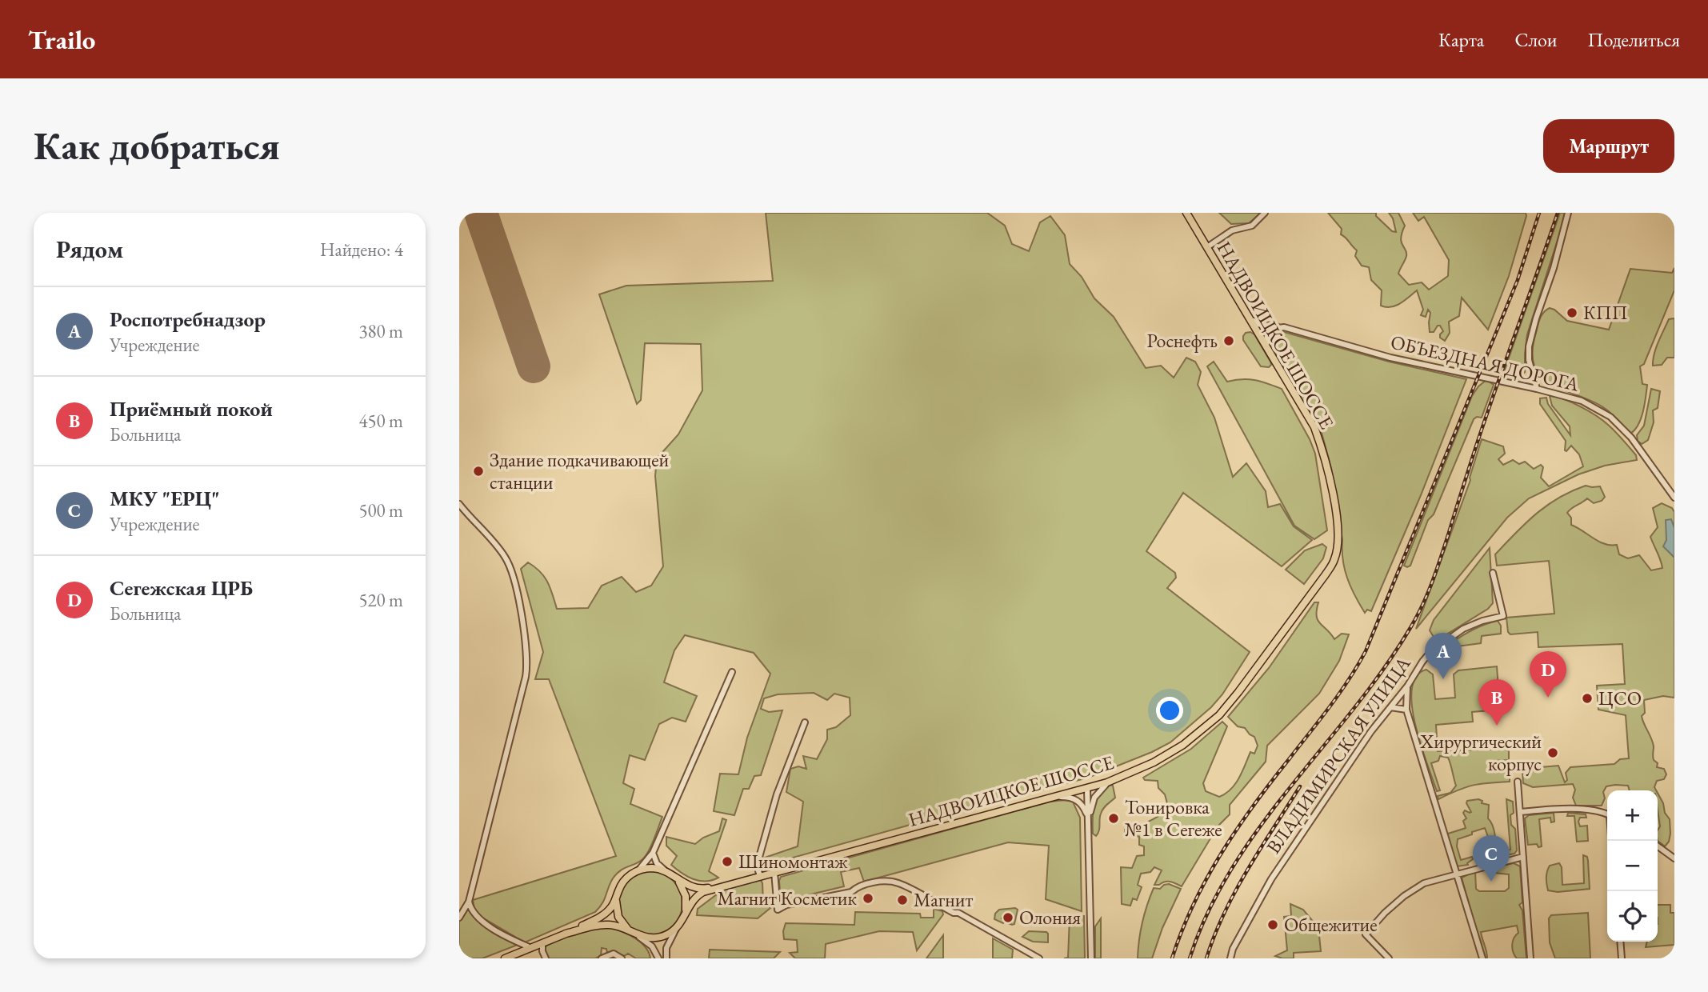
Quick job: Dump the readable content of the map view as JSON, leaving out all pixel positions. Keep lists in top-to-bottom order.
{
  "streets": {
    "main road": ["НАДВОИЦКОЕ ШОССЕ"],
    "street": ["ОБЪЕЗДНАЯ ДОРОГА", "ВЛАДИМИРСКАЯ УЛИЦА"]
  },
  "crossings": [
    ["НАДВОИЦКОЕ ШОССЕ", "ОБЪЕЗДНАЯ ДОРОГА"]
  ],
  "places": [
    "КПП",
    "Роснефть",
    "Здание подкачивающей станции",
    "ЦСО",
    "Хирургический корпус",
    "Тонировка №1 в Сегеже",
    "Шиномонтаж",
    "Магнит Косметик",
    "Магнит",
    "Олония",
    "Общежитие"
  ],
  "page": {
    "header": "Trailo",
    "nav": ["Карта", "Слои", "Поделиться"],
    "buttons": "Маршрут",
    "title": "Как добраться",
    "heading": ["Рядом", "Найдено: 4"],
    "list": [
      {
        "mark": "A",
        "name": "Роспотребнадзор",
        "note": "Учреждение",
        "value": "380 m"
      },
      {
        "mark": "B",
        "name": "Приёмный покой",
        "note": "Больница",
        "value": "450 m"
      },
      {
        "mark": "C",
        "name": "МКУ \"ЕРЦ\"",
        "note": "Учреждение",
        "value": "500 m"
      },
      {
        "mark": "D",
        "name": "Сегежская ЦРБ",
        "note": "Больница",
        "value": "520 m"
      }
    ],
    "pins": [
      "A",
      "D",
      "B",
      "C"
    ],
    "map_buttons": ["+", "−"]
  }
}
